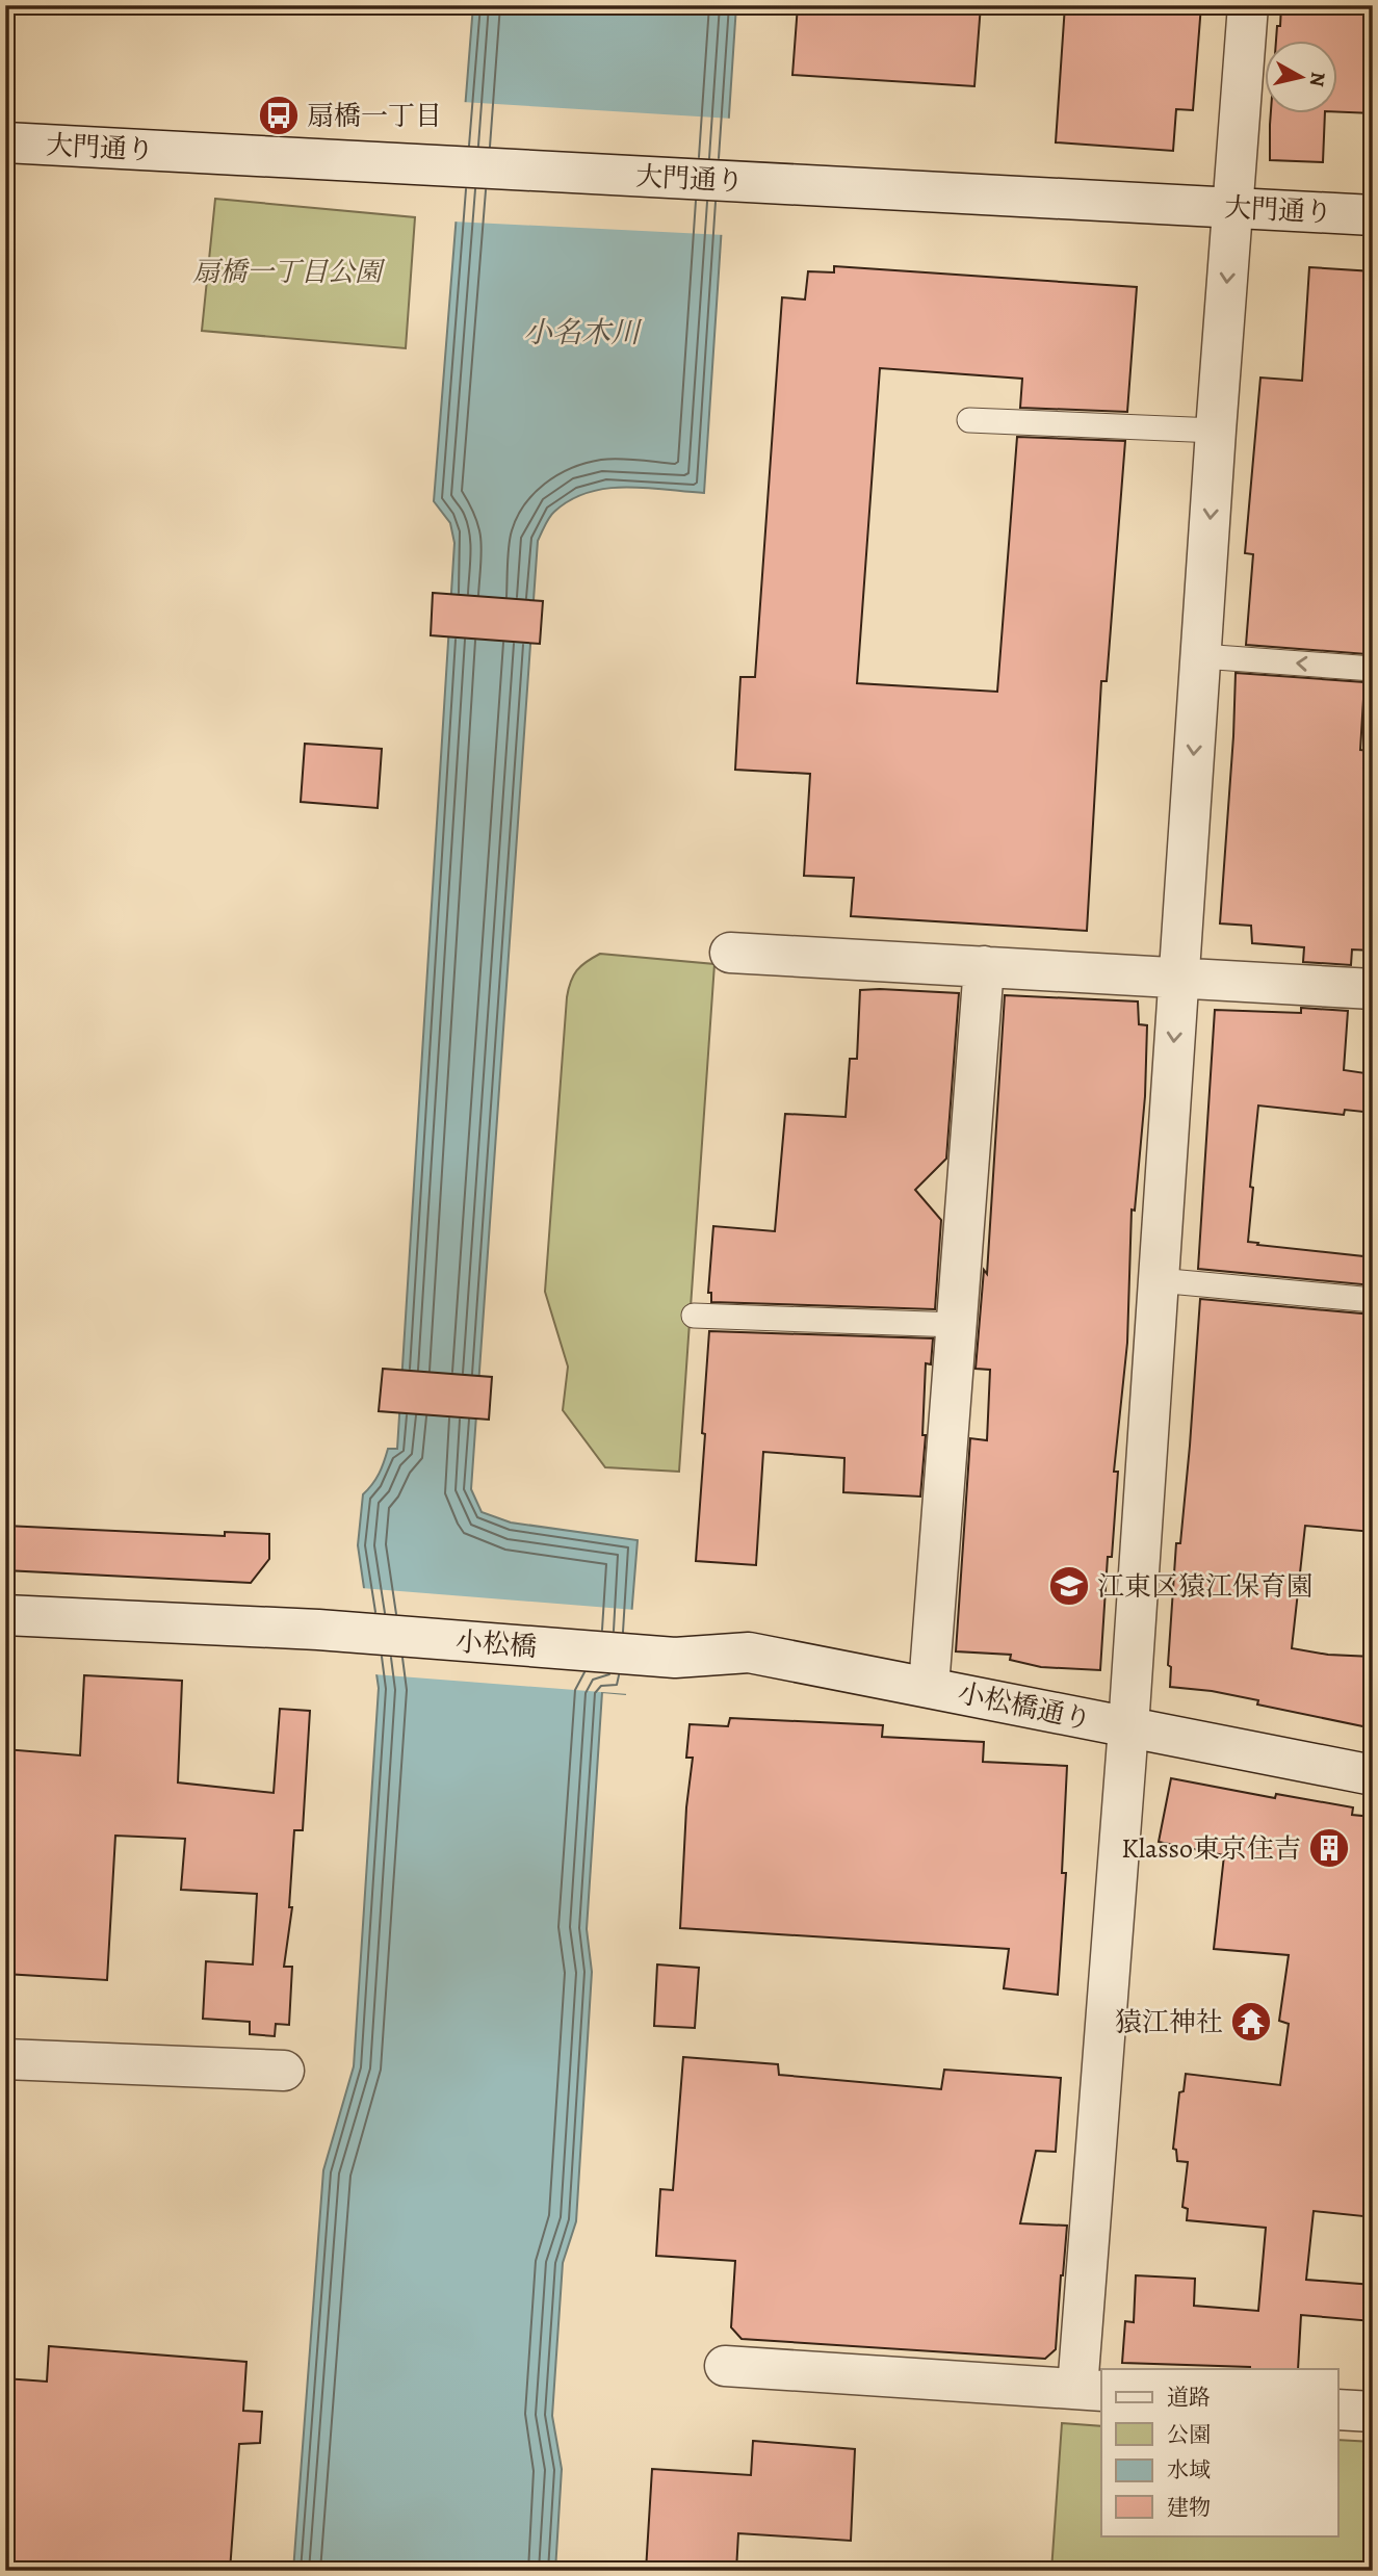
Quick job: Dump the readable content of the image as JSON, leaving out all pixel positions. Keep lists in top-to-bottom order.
{
  "streets": {
    "street": ["大門通り", "小松橋", "小松橋通り"]
  },
  "crossings": [
    ["小松橋", "小松橋通り"]
  ],
  "water": ["小名木川"],
  "parks": ["扇橋一丁目公園"],
  "places": {
    "bus stop": ["扇橋一丁目"],
    "school or university": ["江東区猿江保育園"],
    "building": ["Klasso東京住吉"],
    "temple": ["猿江神社"]
  },
  "legend": [
    "道路",
    "公園",
    "水域",
    "建物"
  ],
  "north": "right"
}
